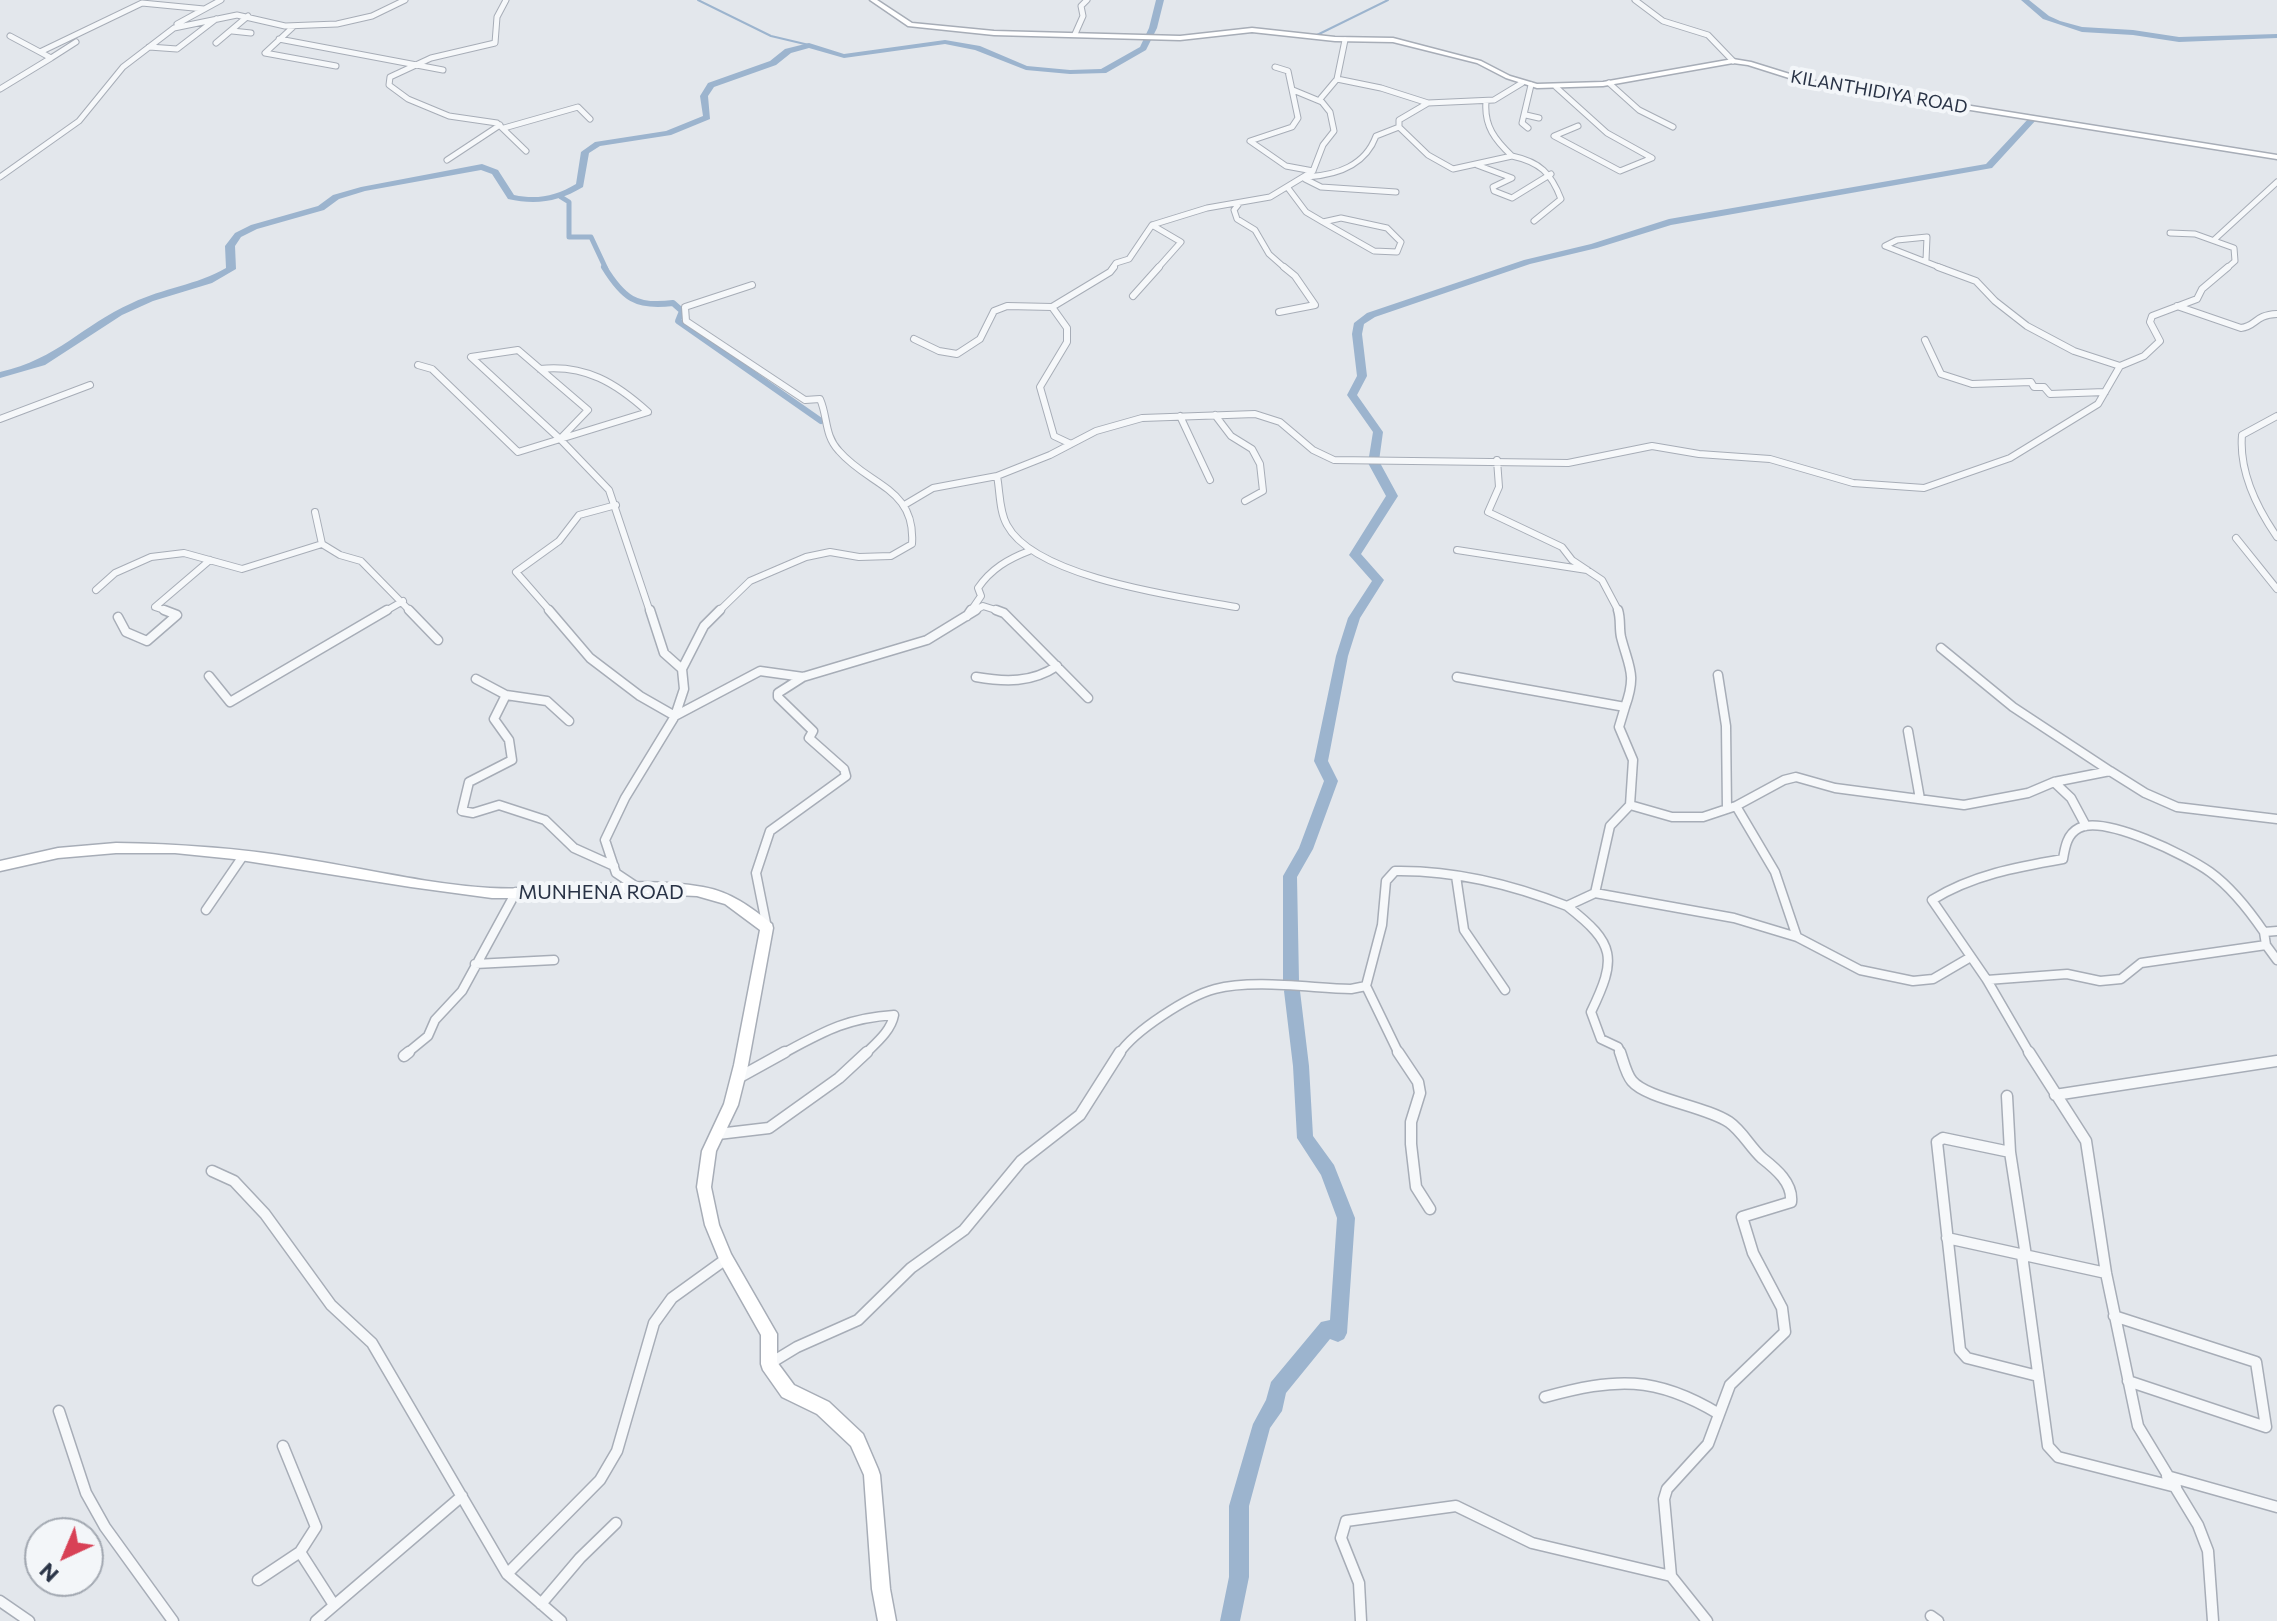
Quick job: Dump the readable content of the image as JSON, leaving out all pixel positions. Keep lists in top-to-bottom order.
{
  "streets": {
    "street": ["KILANTHIDIYA ROAD", "MUNHENA ROAD"]
  },
  "north": "bottom left"
}
